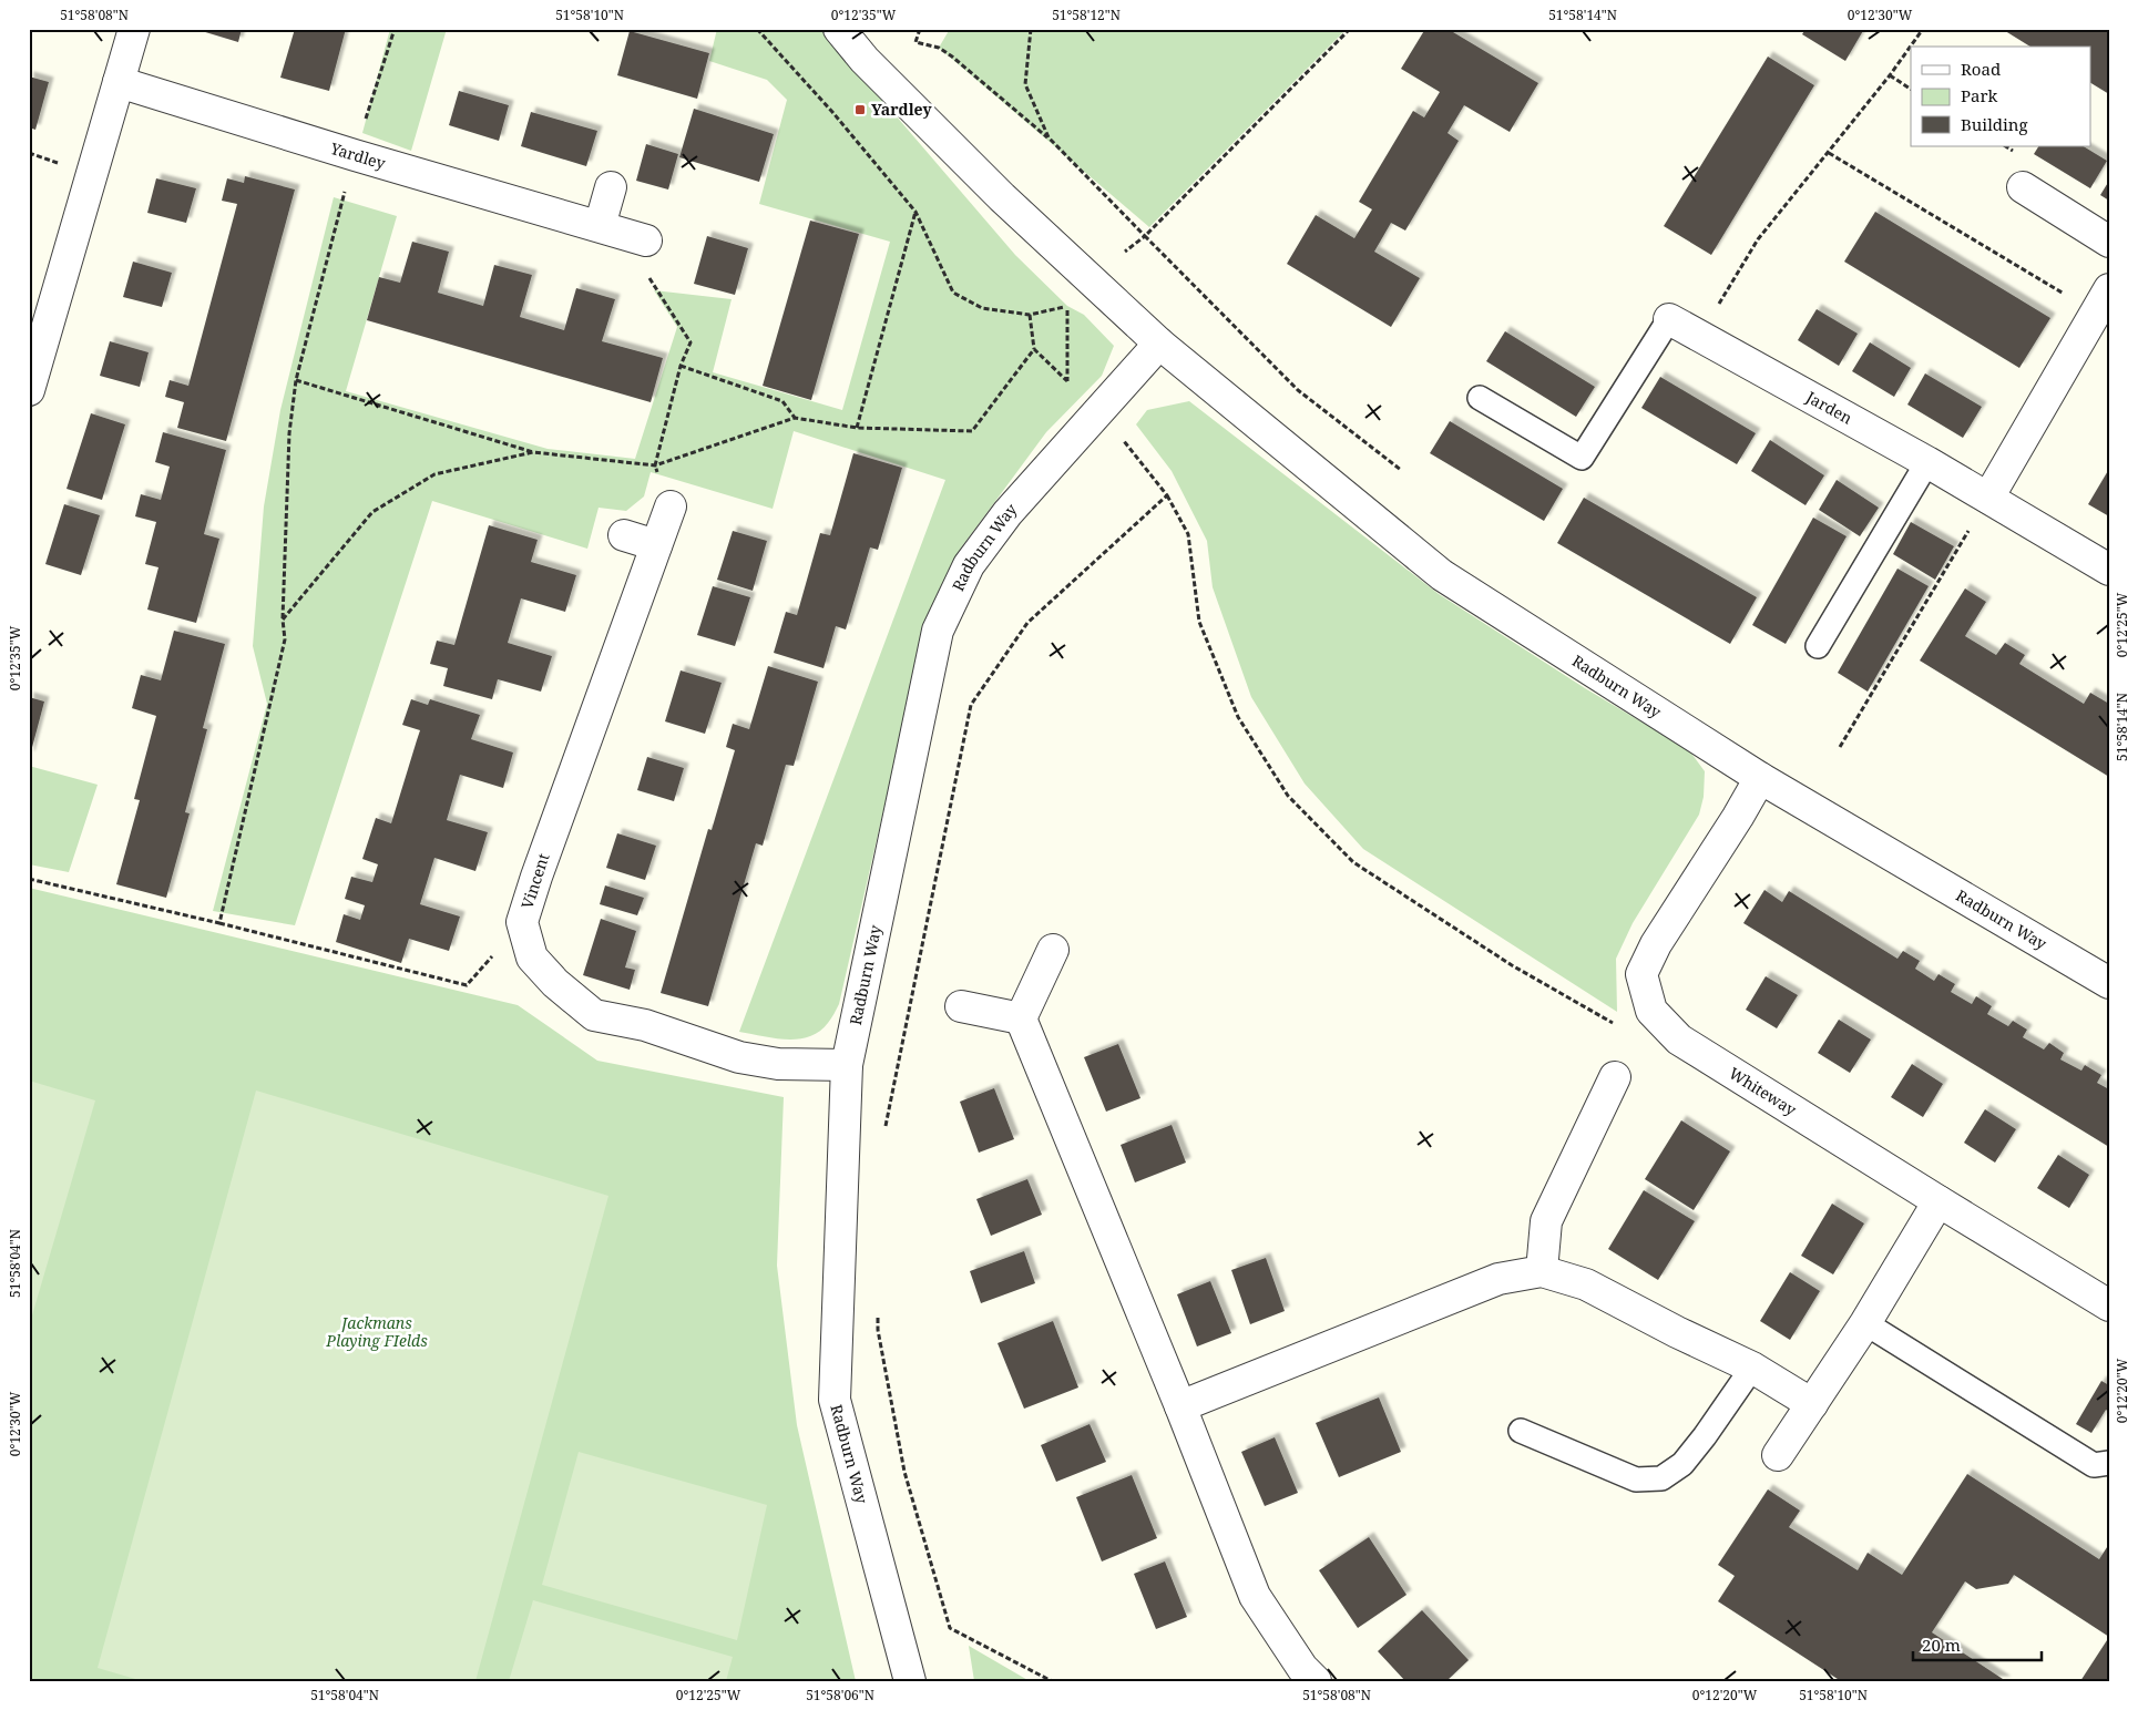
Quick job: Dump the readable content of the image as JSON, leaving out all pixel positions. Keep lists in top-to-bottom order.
{
  "streets": {
    "street": [
      "Yardley",
      "Jarden",
      "Radburn Way",
      "Vincent",
      "Whiteway"
    ]
  },
  "crossings": [
    ["Radburn Way", "Vincent"],
    ["Radburn Way", "Whiteway"]
  ],
  "parks": ["Jackmans Playing FIelds"],
  "places": {
    "transit": ["Yardley"]
  },
  "legend": ["Road", "Park", "Building"],
  "scale_bar": "20 m",
  "coordinates": [
    "51°58'08\"N",
    "51°58'10\"N",
    "0°12'35\"W",
    "51°58'12\"N",
    "51°58'14\"N",
    "0°12'30\"W",
    "0°12'25\"W",
    "51°58'04\"N",
    "0°12'20\"W",
    "51°58'06\"N"
  ]
}
